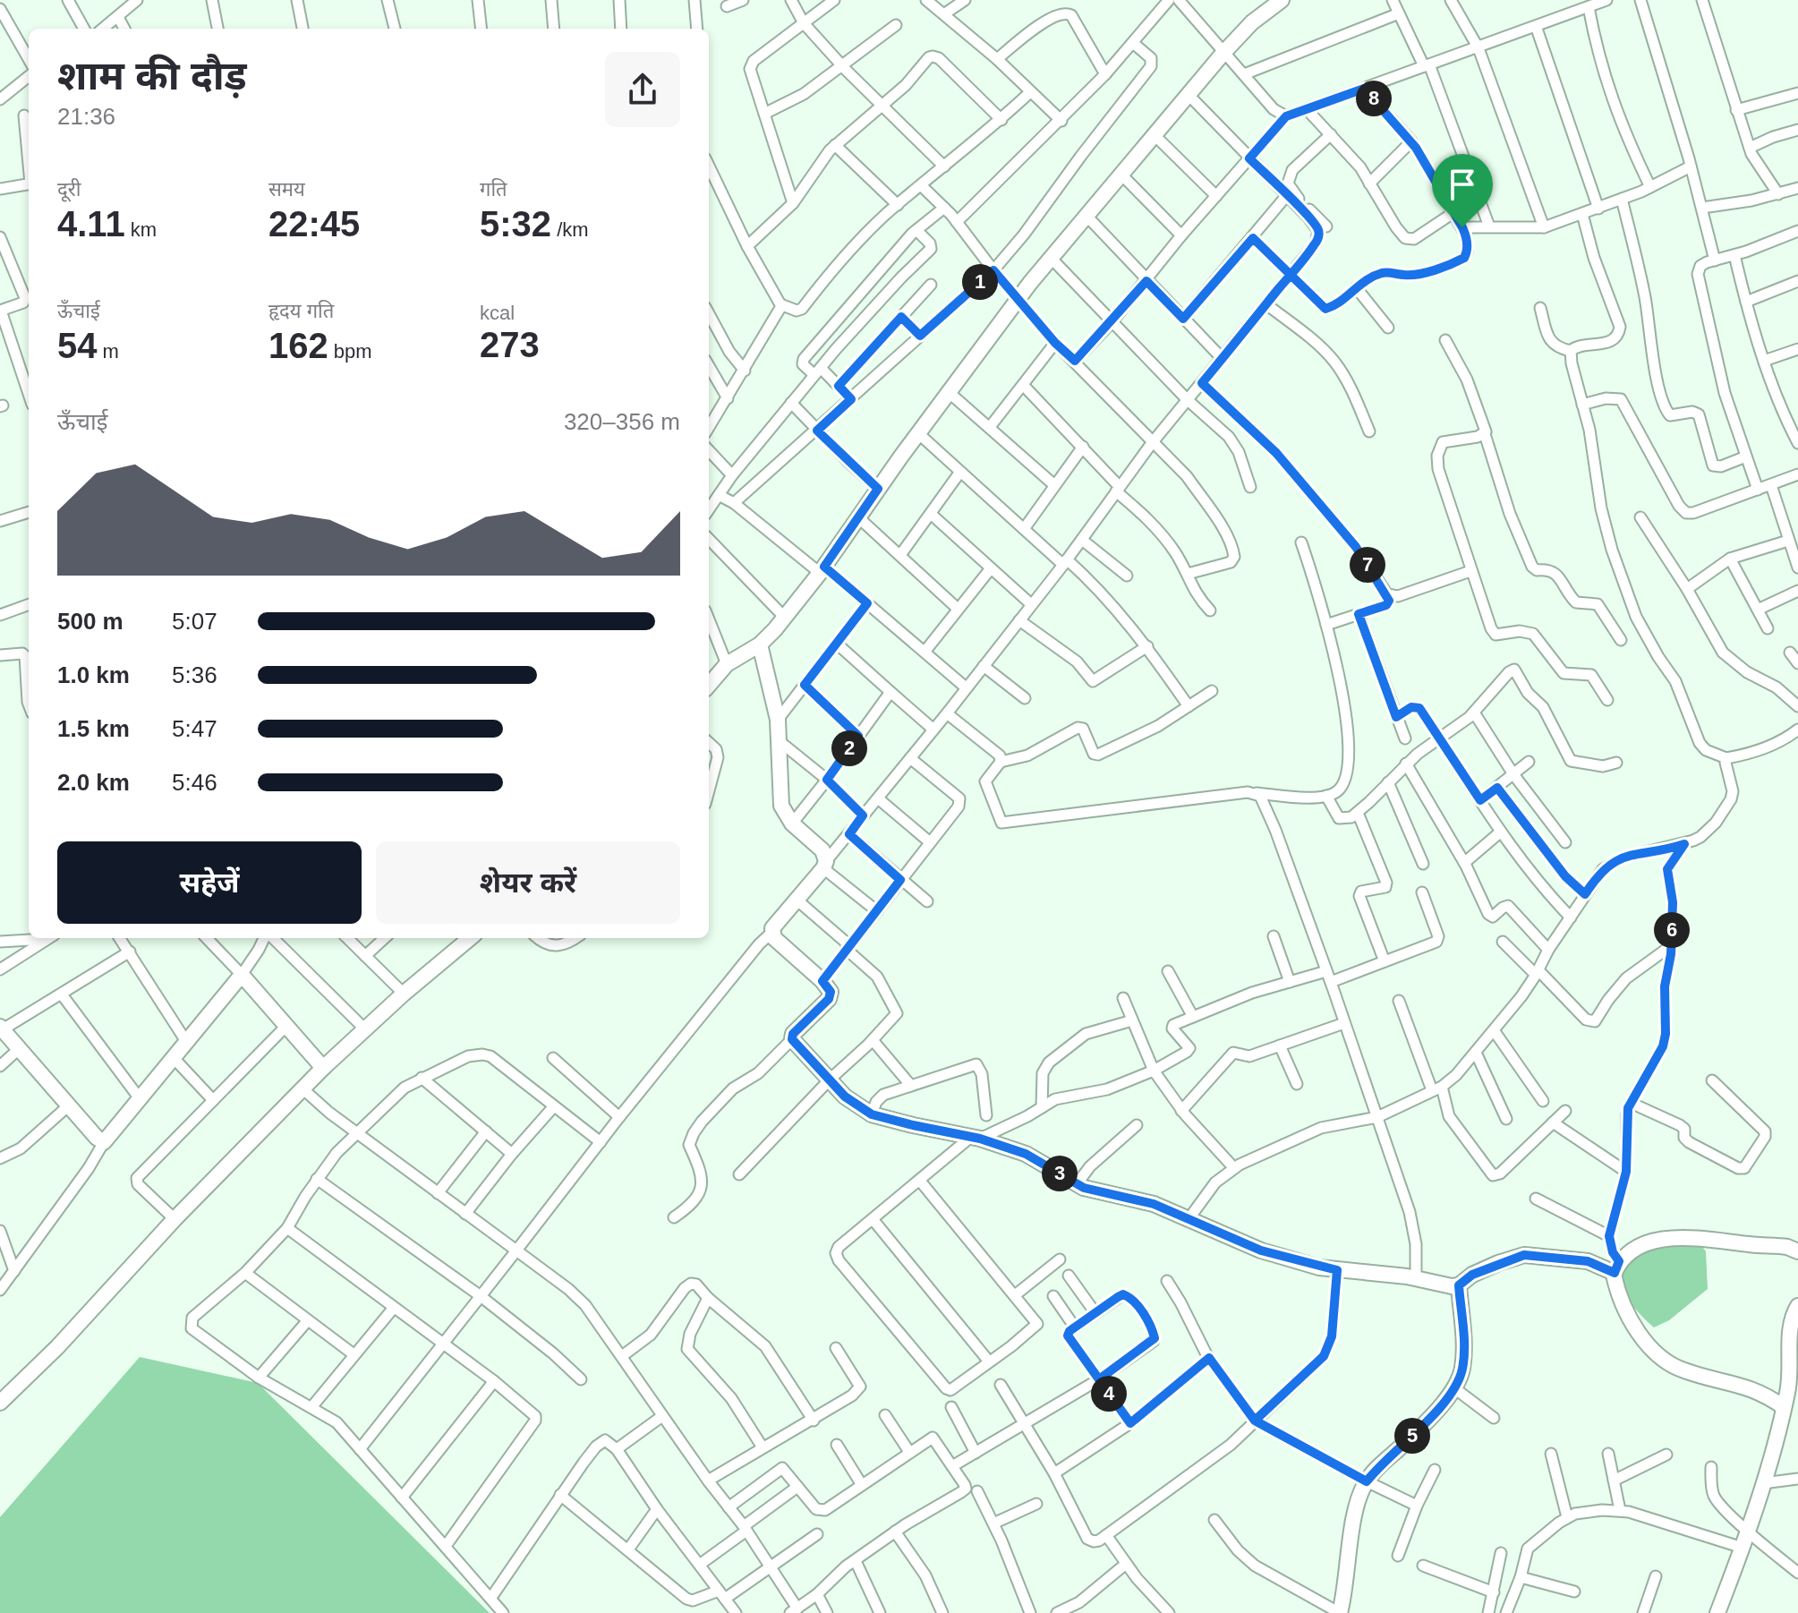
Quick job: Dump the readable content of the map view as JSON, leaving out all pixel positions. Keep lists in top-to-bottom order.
{
  "page": {
    "heading": ["शाम की दौड़", "21:36"],
    "pins": [
      "8",
      "1",
      "7",
      "2",
      "6",
      "3",
      "4",
      "5"
    ],
    "stats": [
      ["दूरी", "4.11 km"],
      ["समय", "22:45"],
      ["गति", "5:32 /km"],
      ["ऊँचाई", "54 m"],
      ["हृदय गति", "162 bpm"],
      ["kcal", "273"]
    ],
    "chart": ["ऊँचाई", "320–356 m"],
    "list": [
      {
        "name": "500 m",
        "note": "5:07"
      },
      {
        "name": "1.0 km",
        "note": "5:36"
      },
      {
        "name": "1.5 km",
        "note": "5:47"
      },
      {
        "name": "2.0 km",
        "note": "5:46"
      }
    ],
    "buttons": ["सहेजें", "शेयर करें"]
  }
}
